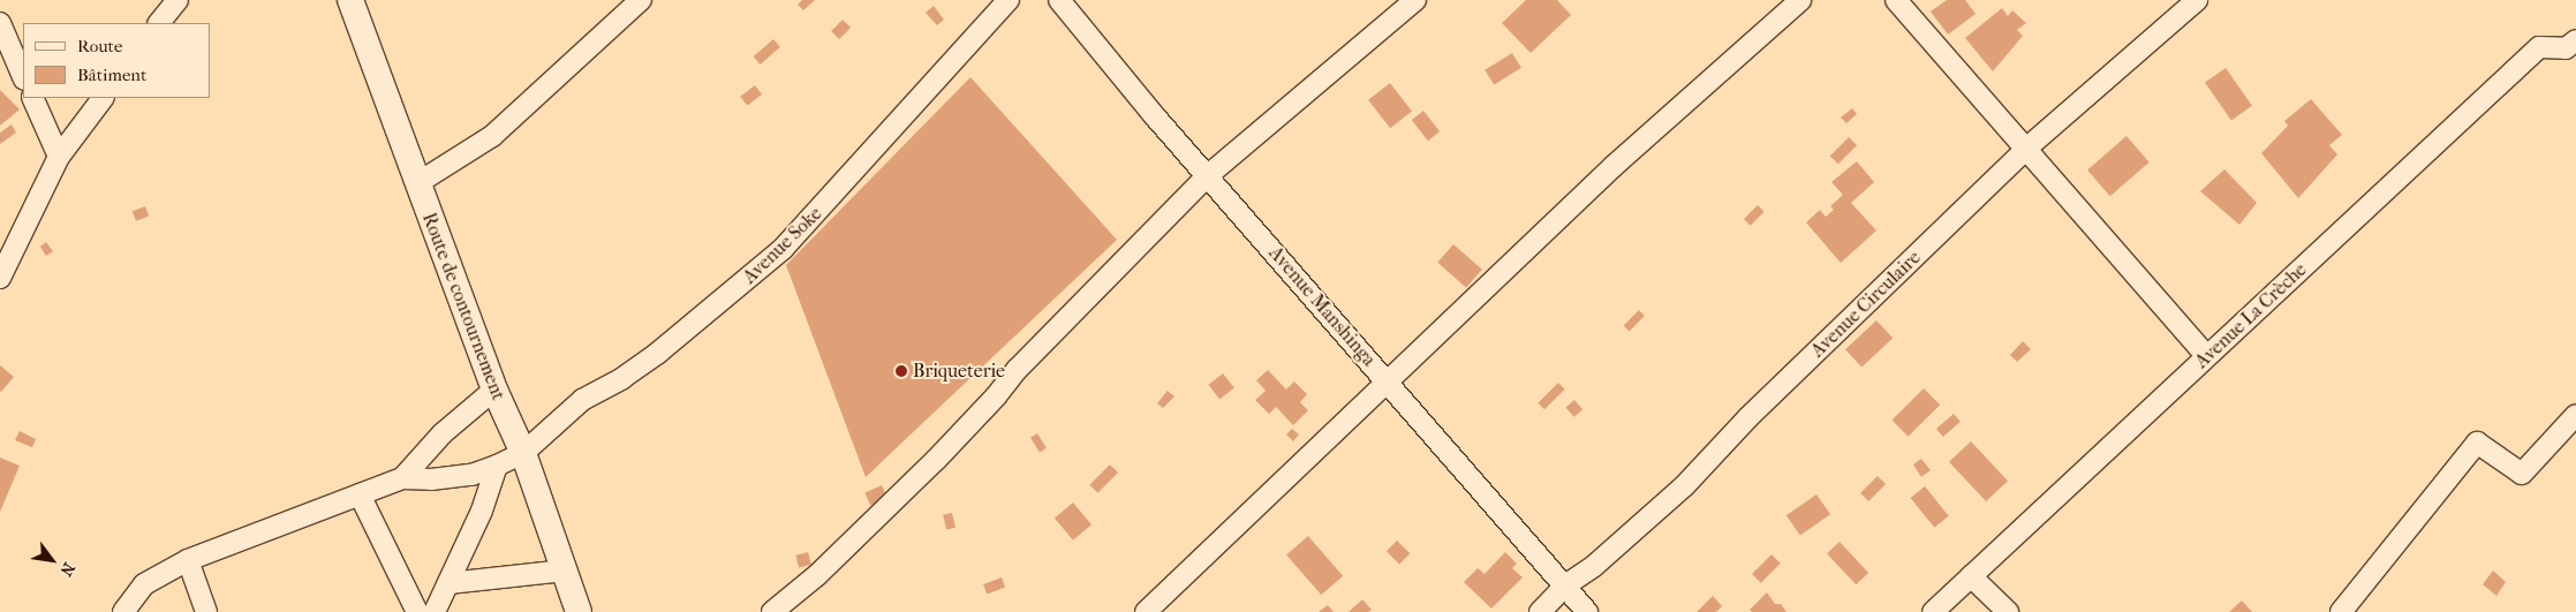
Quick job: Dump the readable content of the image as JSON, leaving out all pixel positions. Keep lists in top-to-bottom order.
{
  "streets": {
    "street": [
      "Avenue Soke",
      "Avenue Circulaire",
      "Route de contournement",
      "Avenue Manshinga",
      "Avenue La Crèche"
    ]
  },
  "crossings": [
    ["Avenue Soke", "Route de contournement"],
    ["Avenue Circulaire", "Avenue Manshinga"]
  ],
  "places": ["Briqueterie"],
  "legend": ["Route", "Bâtiment"],
  "north": "bottom right"
}
